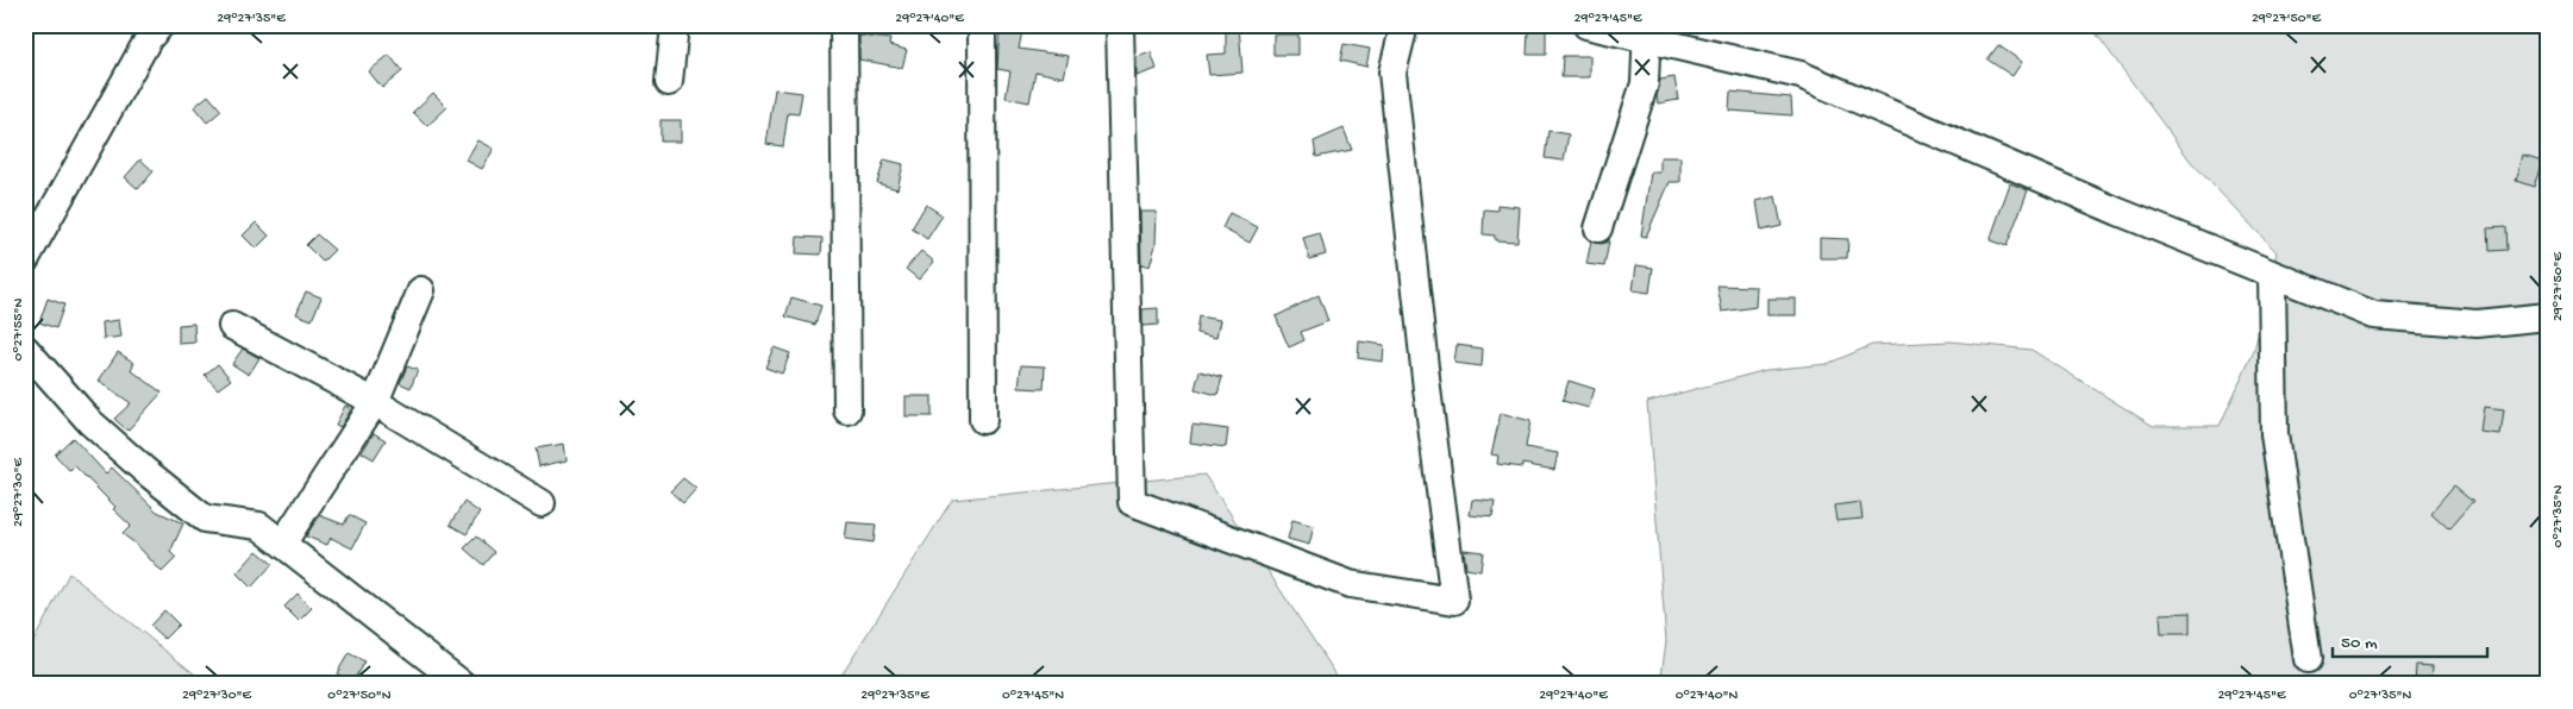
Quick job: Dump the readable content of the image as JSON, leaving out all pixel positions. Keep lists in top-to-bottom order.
{
  "scale_bar": "50 m",
  "coordinates": [
    "29°27'35\"E",
    "29°27'40\"E",
    "29°27'45\"E",
    "29°27'50\"E",
    "0°27'55\"N",
    "29°27'30\"E",
    "0°27'35\"N",
    "0°27'50\"N",
    "0°27'45\"N",
    "0°27'40\"N"
  ]
}
